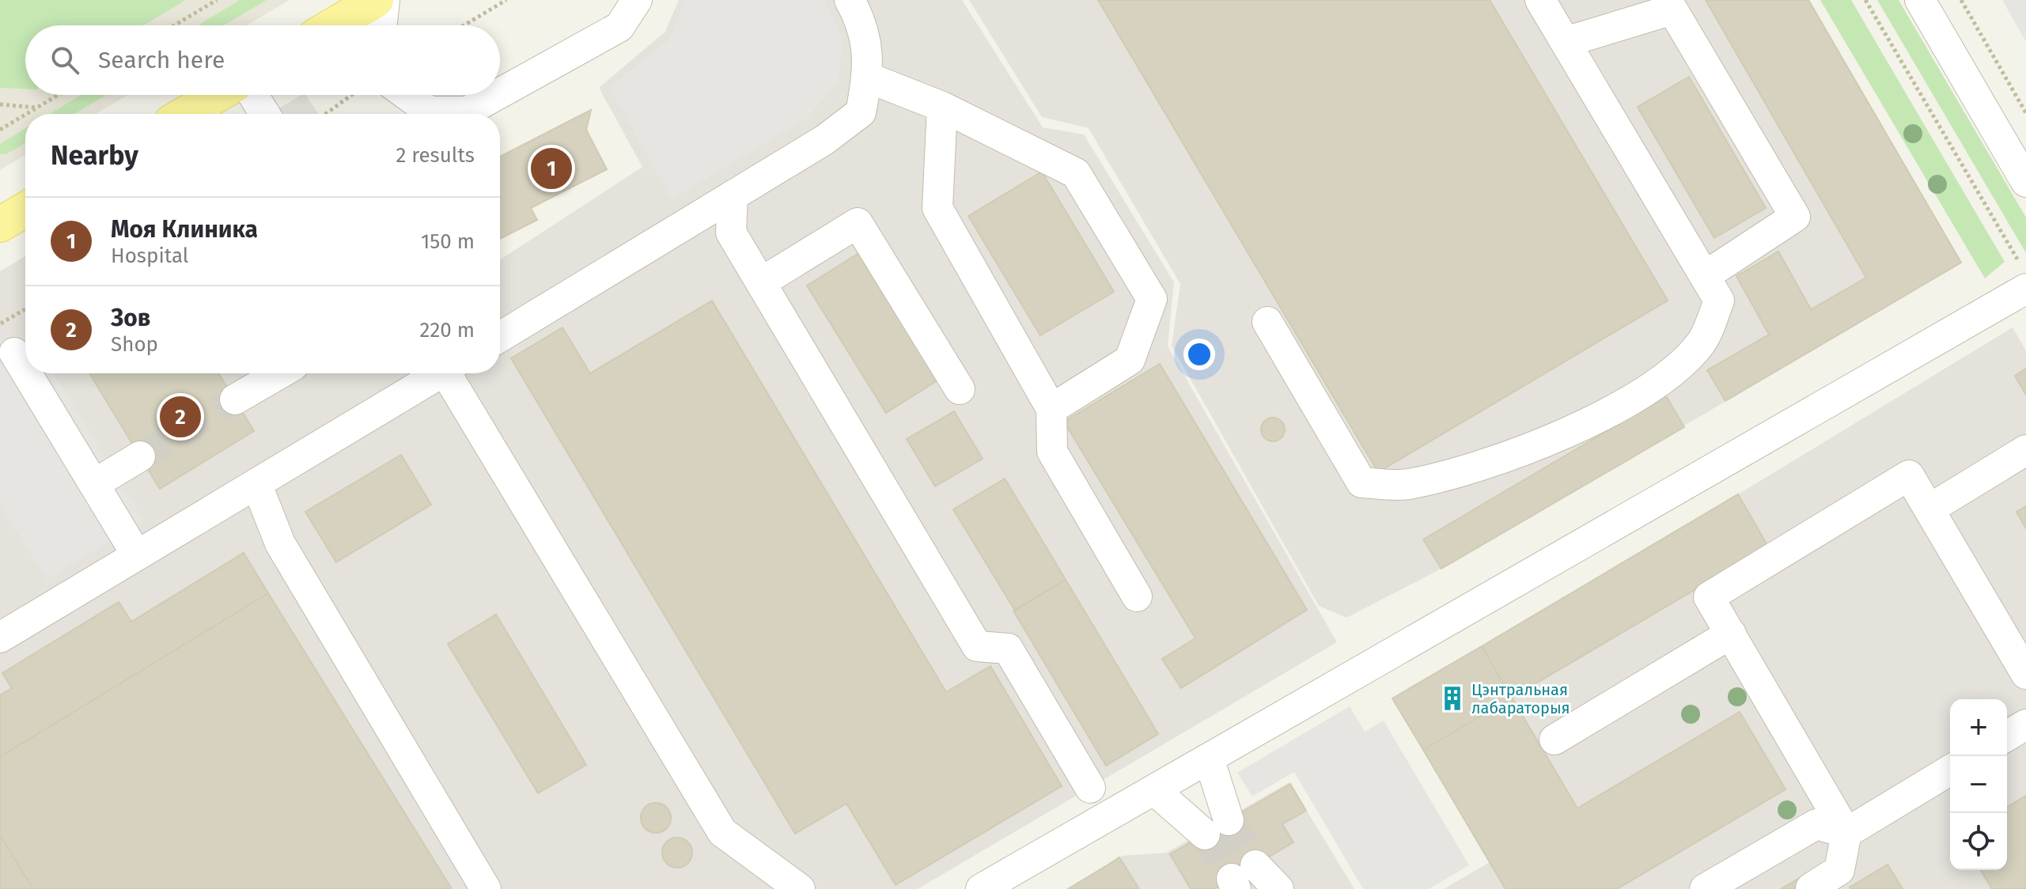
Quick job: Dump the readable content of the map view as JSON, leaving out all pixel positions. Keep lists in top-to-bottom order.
{
  "places": {
    "building": ["Цэнтральная лабараторыя"]
  },
  "page": {
    "search": "Search here",
    "heading": ["Nearby", "2 results"],
    "pins": ["1", "2"],
    "list": [
      {
        "mark": "1",
        "name": "Моя Клиника",
        "note": "Hospital",
        "value": "150 m"
      },
      {
        "mark": "2",
        "name": "Зов",
        "note": "Shop",
        "value": "220 m"
      }
    ],
    "map_buttons": ["+", "−"]
  }
}
